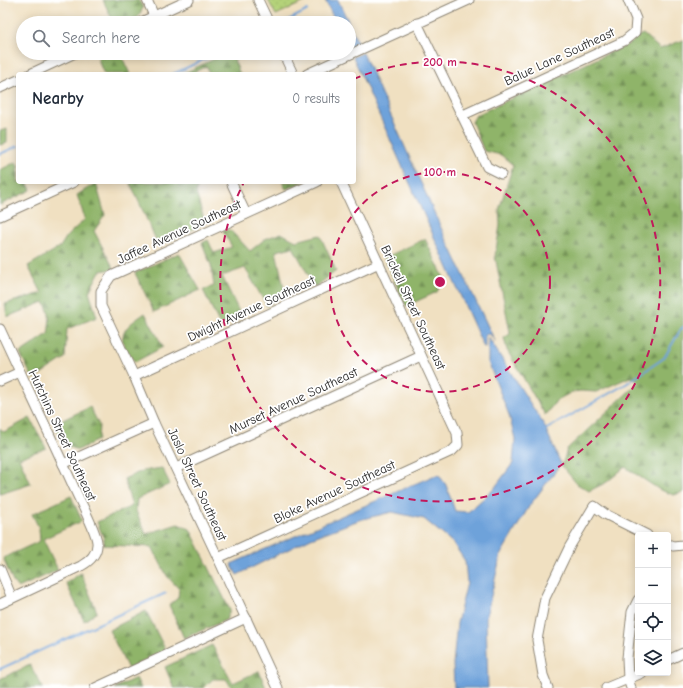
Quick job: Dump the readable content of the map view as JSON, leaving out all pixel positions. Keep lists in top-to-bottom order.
{
  "streets": {
    "street": [
      "Balue Lane Southeast",
      "Jaffee Avenue Southeast",
      "Brickell Street Southeast",
      "Dwight Avenue Southeast",
      "Murset Avenue Southeast",
      "Hutchins Street Southeast",
      "Jaslo Street Southeast",
      "Bloke Avenue Southeast"
    ]
  },
  "crossings": [
    ["Jaffee Avenue Southeast", "Jaslo Street Southeast"],
    ["Brickell Street Southeast", "Dwight Avenue Southeast"],
    ["Brickell Street Southeast", "Murset Avenue Southeast"],
    ["Brickell Street Southeast", "Bloke Avenue Southeast"],
    ["Dwight Avenue Southeast", "Jaslo Street Southeast"],
    ["Murset Avenue Southeast", "Jaslo Street Southeast"],
    ["Jaslo Street Southeast", "Bloke Avenue Southeast"]
  ],
  "page": {
    "search": "Search here",
    "heading": ["Nearby", "0 results"],
    "map_buttons": ["+", "−"]
  },
  "rings": ["200 m", "100 m"]
}
